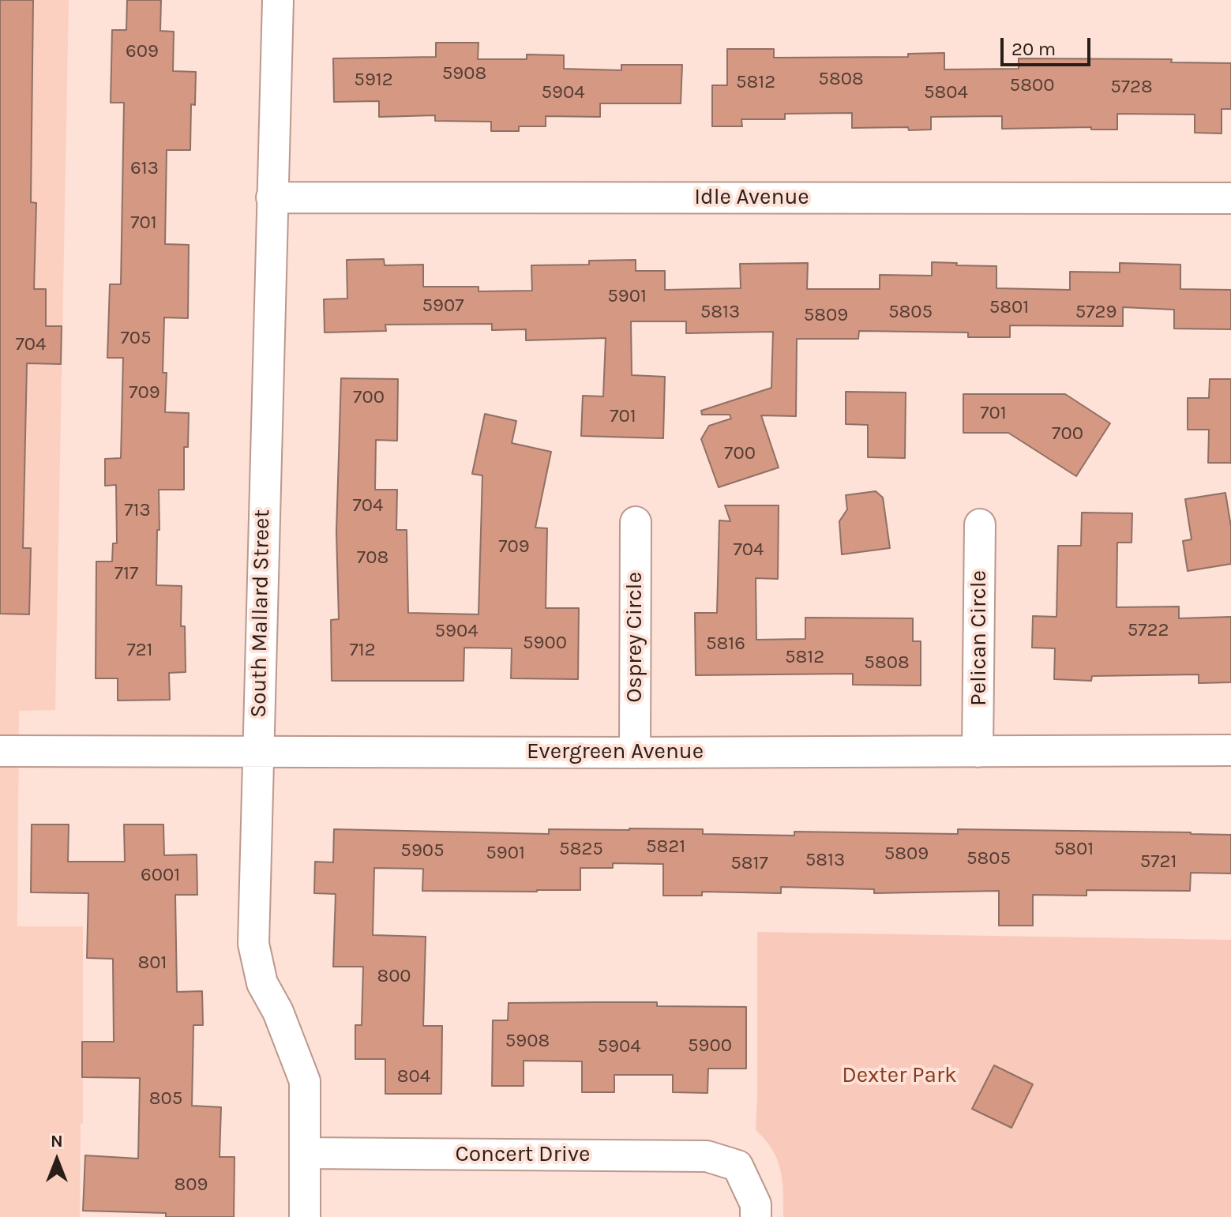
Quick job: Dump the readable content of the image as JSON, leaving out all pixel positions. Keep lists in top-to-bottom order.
{
  "streets": {
    "street": [
      "Idle Avenue",
      "South Mallard Street",
      "Osprey Circle",
      "Pelican Circle",
      "Evergreen Avenue",
      "Concert Drive"
    ]
  },
  "crossings": [
    ["Idle Avenue", "South Mallard Street"],
    ["South Mallard Street", "Evergreen Avenue"],
    ["South Mallard Street", "Concert Drive"],
    ["Osprey Circle", "Evergreen Avenue"],
    ["Pelican Circle", "Evergreen Avenue"]
  ],
  "parks": ["Dexter Park"],
  "house_numbers": [
    "609",
    "5908",
    "5808",
    "5912",
    "5812",
    "5800",
    "5728",
    "5904",
    "5804",
    "613",
    "701",
    "5901",
    "5907",
    "5801",
    "5813",
    "5805",
    "5729",
    "5809",
    "705",
    "704",
    "709",
    "700",
    "701",
    "701",
    "700",
    "700",
    "704",
    "713",
    "709",
    "704",
    "708",
    "717",
    "5722",
    "5904",
    "5900",
    "5816",
    "721",
    "712",
    "5812",
    "5808",
    "5821",
    "5825",
    "5801",
    "5905",
    "5901",
    "5809",
    "5805",
    "5813",
    "5721",
    "5817",
    "6001",
    "801",
    "800",
    "5908",
    "5900",
    "5904",
    "804",
    "805",
    "809"
  ],
  "scale_bar": "20 m",
  "north": "top"
}
